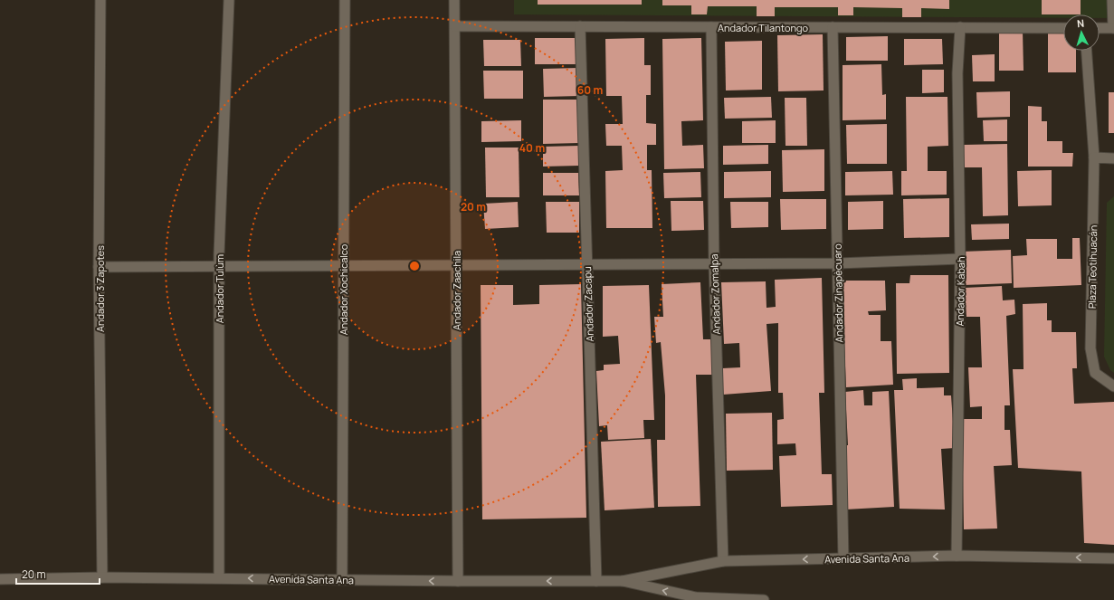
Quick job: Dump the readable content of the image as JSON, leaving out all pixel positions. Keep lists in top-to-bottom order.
{
  "streets": {
    "street": [
      "Andador Tilantongo",
      "Plaza Teotihuacán",
      "Andador 3 Zapotes",
      "Andador Tulùm",
      "Andador Xochicalco",
      "Andador Zaachila",
      "Andador Kabah",
      "Andador Zinapècuaro",
      "Andador Zomalpa",
      "Andador Zacapu",
      "Avenida Santa Ana"
    ]
  },
  "crossings": [
    ["Andador Tilantongo", "Andador Zaachila"],
    ["Andador Tilantongo", "Andador Kabah"],
    ["Andador Tilantongo", "Andador Zinapècuaro"],
    ["Andador Tilantongo", "Andador Zomalpa"],
    ["Andador Tilantongo", "Andador Zacapu"],
    ["Andador 3 Zapotes", "Avenida Santa Ana"],
    ["Andador Tulùm", "Avenida Santa Ana"],
    ["Andador Xochicalco", "Avenida Santa Ana"],
    ["Andador Zaachila", "Avenida Santa Ana"],
    ["Andador Kabah", "Avenida Santa Ana"],
    ["Andador Zinapècuaro", "Avenida Santa Ana"],
    ["Andador Zomalpa", "Avenida Santa Ana"],
    ["Andador Zacapu", "Avenida Santa Ana"]
  ],
  "one_way": ["Avenida Santa Ana"],
  "scale_bar": "20 m",
  "north": "top",
  "rings": ["60 m", "40 m", "20 m"]
}
